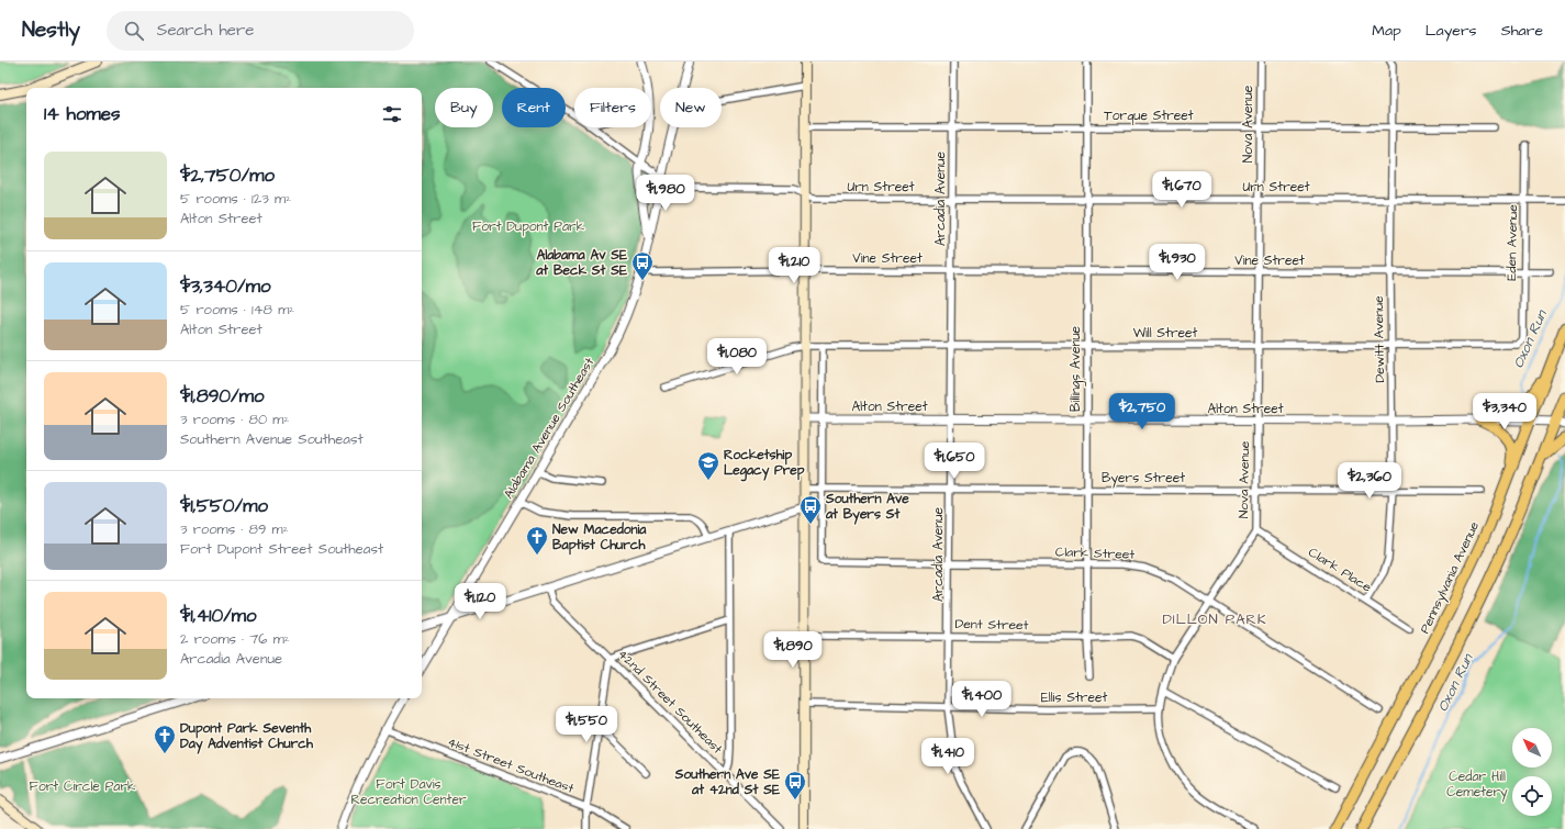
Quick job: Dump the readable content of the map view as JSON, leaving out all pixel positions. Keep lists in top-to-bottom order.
{
  "streets": {
    "highway": ["Pennsylvania Avenue"],
    "street": [
      "Torque Street",
      "Nova Avenue",
      "Urn Street",
      "Arcadia Avenue",
      "Eden Avenue",
      "Vine Street",
      "Will Street",
      "Dewitt Avenue",
      "Billings Avenue",
      "Alton Street",
      "Alabama Avenue Southeast",
      "Byers Street",
      "Clark Street",
      "Clark Place",
      "Dent Street",
      "Ellis Street",
      "42nd Street Southeast",
      "41st Street Southeast"
    ]
  },
  "crossings": [
    ["Torque Street", "Nova Avenue"],
    ["Torque Street", "Arcadia Avenue"],
    ["Torque Street", "Dewitt Avenue"],
    ["Torque Street", "Billings Avenue"],
    ["Nova Avenue", "Urn Street"],
    ["Nova Avenue", "Vine Street"],
    ["Nova Avenue", "Will Street"],
    ["Nova Avenue", "Alton Street"],
    ["Nova Avenue", "Byers Street"],
    ["Nova Avenue", "Clark Street"],
    ["Nova Avenue", "Clark Place"],
    ["Nova Avenue", "Dent Street"],
    ["Nova Avenue", "Ellis Street"],
    ["Urn Street", "Arcadia Avenue"],
    ["Urn Street", "Eden Avenue"],
    ["Urn Street", "Dewitt Avenue"],
    ["Urn Street", "Billings Avenue"],
    ["Urn Street", "Alabama Avenue Southeast"],
    ["Arcadia Avenue", "Vine Street"],
    ["Arcadia Avenue", "Will Street"],
    ["Arcadia Avenue", "Alton Street"],
    ["Arcadia Avenue", "Byers Street"],
    ["Arcadia Avenue", "Clark Street"],
    ["Arcadia Avenue", "Dent Street"],
    ["Arcadia Avenue", "Ellis Street"],
    ["Eden Avenue", "Vine Street"],
    ["Eden Avenue", "Will Street"],
    ["Vine Street", "Dewitt Avenue"],
    ["Vine Street", "Billings Avenue"],
    ["Vine Street", "Alabama Avenue Southeast"],
    ["Will Street", "Dewitt Avenue"],
    ["Will Street", "Billings Avenue"],
    ["Dewitt Avenue", "Alton Street"],
    ["Dewitt Avenue", "Byers Street"],
    ["Dewitt Avenue", "Clark Place"],
    ["Billings Avenue", "Alton Street"],
    ["Billings Avenue", "Byers Street"],
    ["Billings Avenue", "Clark Street"],
    ["Billings Avenue", "Dent Street"],
    ["Alton Street", "Pennsylvania Avenue"],
    ["Byers Street", "Clark Street"]
  ],
  "districts": ["DILLON PARK"],
  "water": ["Oxon Run"],
  "parks": [
    "Fort Dupont Park",
    "Cedar Hill Cemetery",
    "Fort Davis Recreation Center",
    "Fort Circle Park"
  ],
  "places": {
    "bus stop": ["Alabama Av SE at Beck St SE", "Southern Ave at Byers St", "Southern Ave SE at 42nd St SE"],
    "school or university": ["Rocketship Legacy Prep"],
    "church": ["New Macedonia Baptist Church", "Dupont Park Seventh Day Adventist Church"]
  },
  "north": "top left",
  "page": {
    "header": "Nestly",
    "search": "Search here",
    "nav": ["Map", "Layers", "Share"],
    "chip": [
      "Buy",
      "Rent",
      "Filters",
      "New"
    ],
    "heading": "14 homes",
    "list": [
      {
        "name": "$2,750/mo",
        "note": "5 rooms · 123 m² · Alton Street"
      },
      {
        "name": "$3,340/mo",
        "note": "5 rooms · 148 m² · Alton Street"
      },
      {
        "name": "$1,890/mo",
        "note": "3 rooms · 80 m² · Southern Avenue Southeast"
      },
      {
        "name": "$1,550/mo",
        "note": "3 rooms · 89 m² · Fort Dupont Street Southeast"
      },
      {
        "name": "$1,410/mo",
        "note": "2 rooms · 76 m² · Arcadia Avenue"
      }
    ],
    "price": [
      "$1,670",
      "$1,980",
      "$1,930",
      "$1,210",
      "$1,080",
      "$2,750",
      "$3,340",
      "$1,650",
      "$2,360",
      "$1,120",
      "$1,890",
      "$1,400",
      "$1,550",
      "$1,410"
    ]
  }
}
